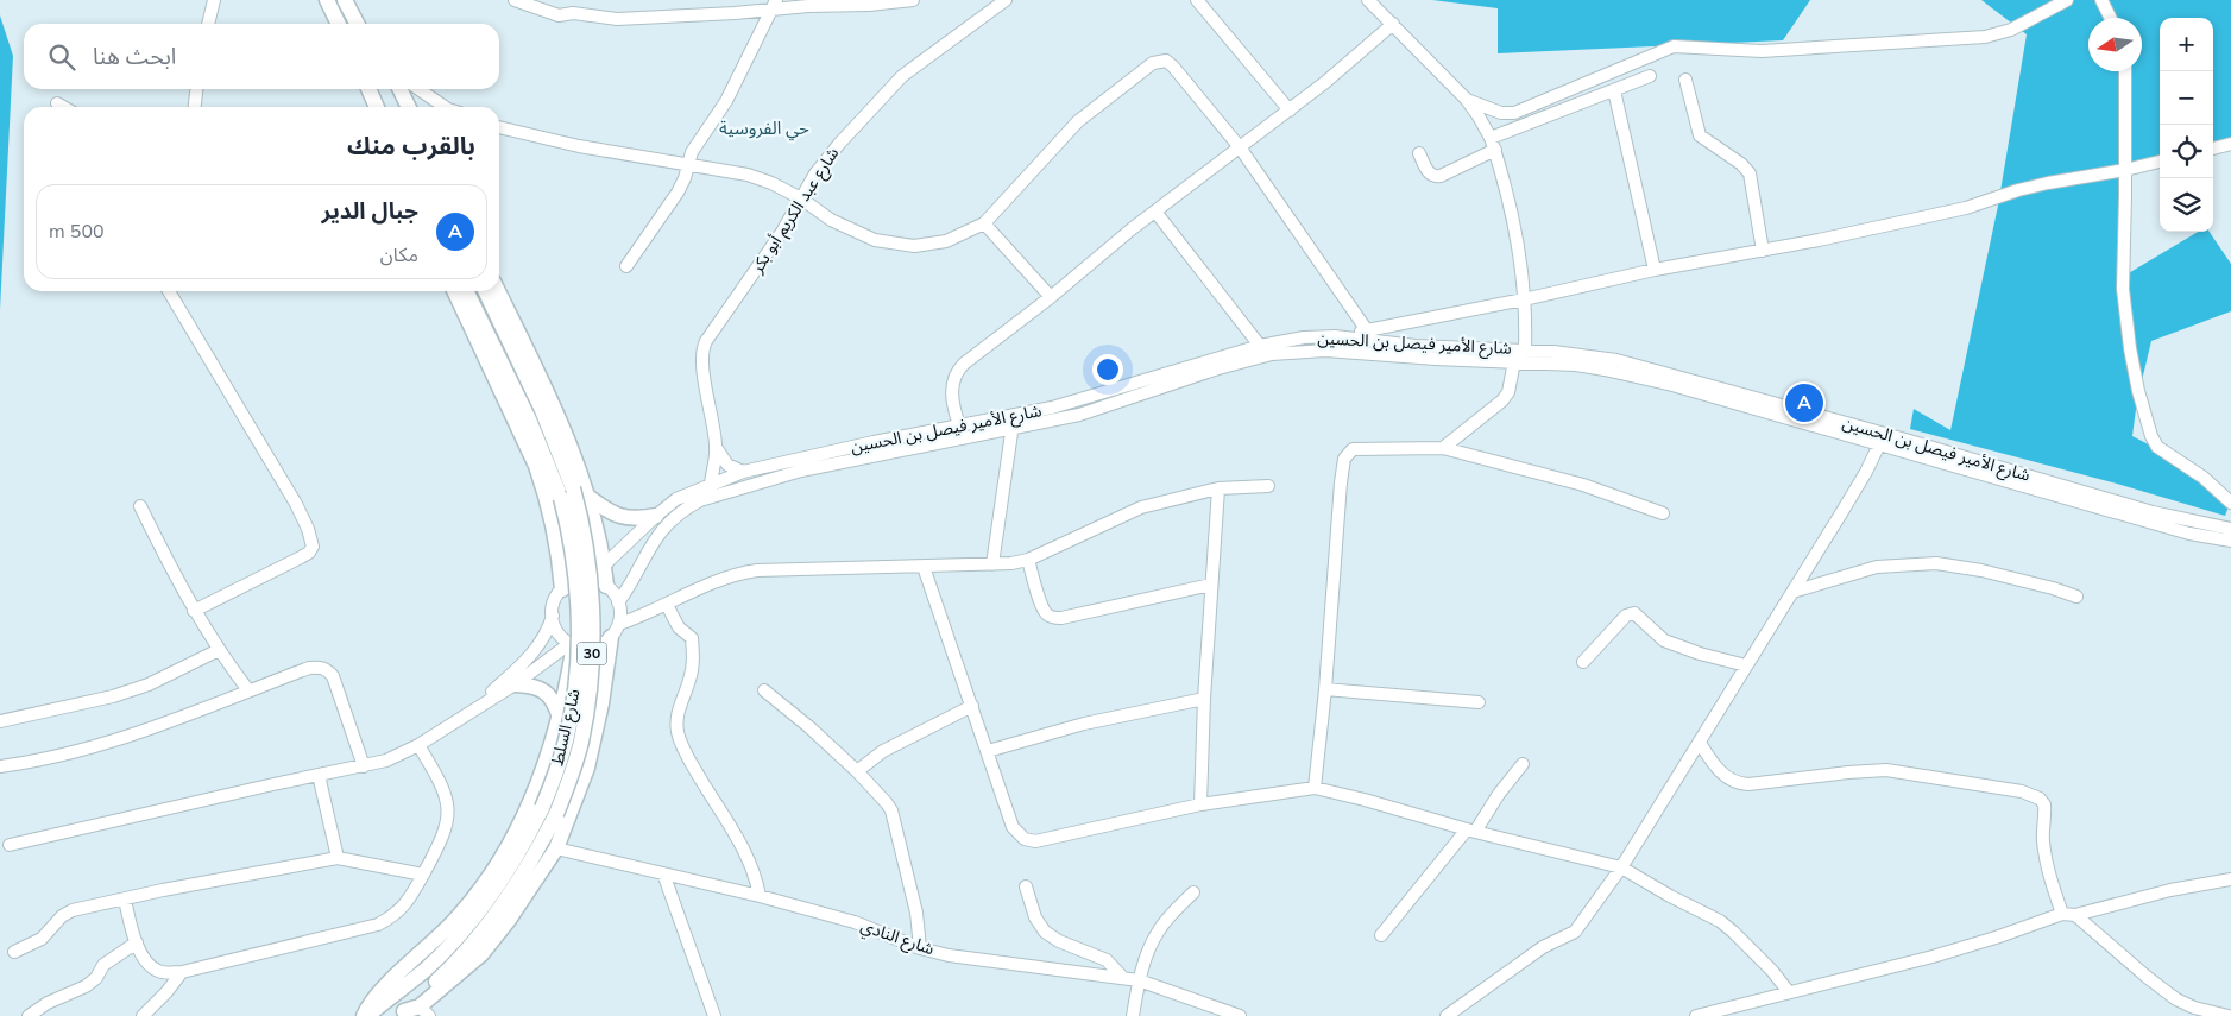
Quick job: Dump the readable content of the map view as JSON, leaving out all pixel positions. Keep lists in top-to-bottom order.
{
  "streets": {
    "main road": ["30", "شارع السلط"],
    "street": ["شارع عبد الكريم أبو بكر", "شارع الأمير فيصل بن الحسين", "شارع النادي"]
  },
  "crossings": [
    ["شارع عبد الكريم أبو بكر", "شارع الأمير فيصل بن الحسين"]
  ],
  "districts": ["حي الفروسية"],
  "north": "left",
  "page": {
    "map_buttons": ["+", "−"],
    "search": "ابحث هنا",
    "heading": "بالقرب منك",
    "list": [
      {
        "mark": "A",
        "name": "جبال الدير",
        "note": "مكان",
        "value": "500 m"
      }
    ],
    "pins": "A"
  }
}
